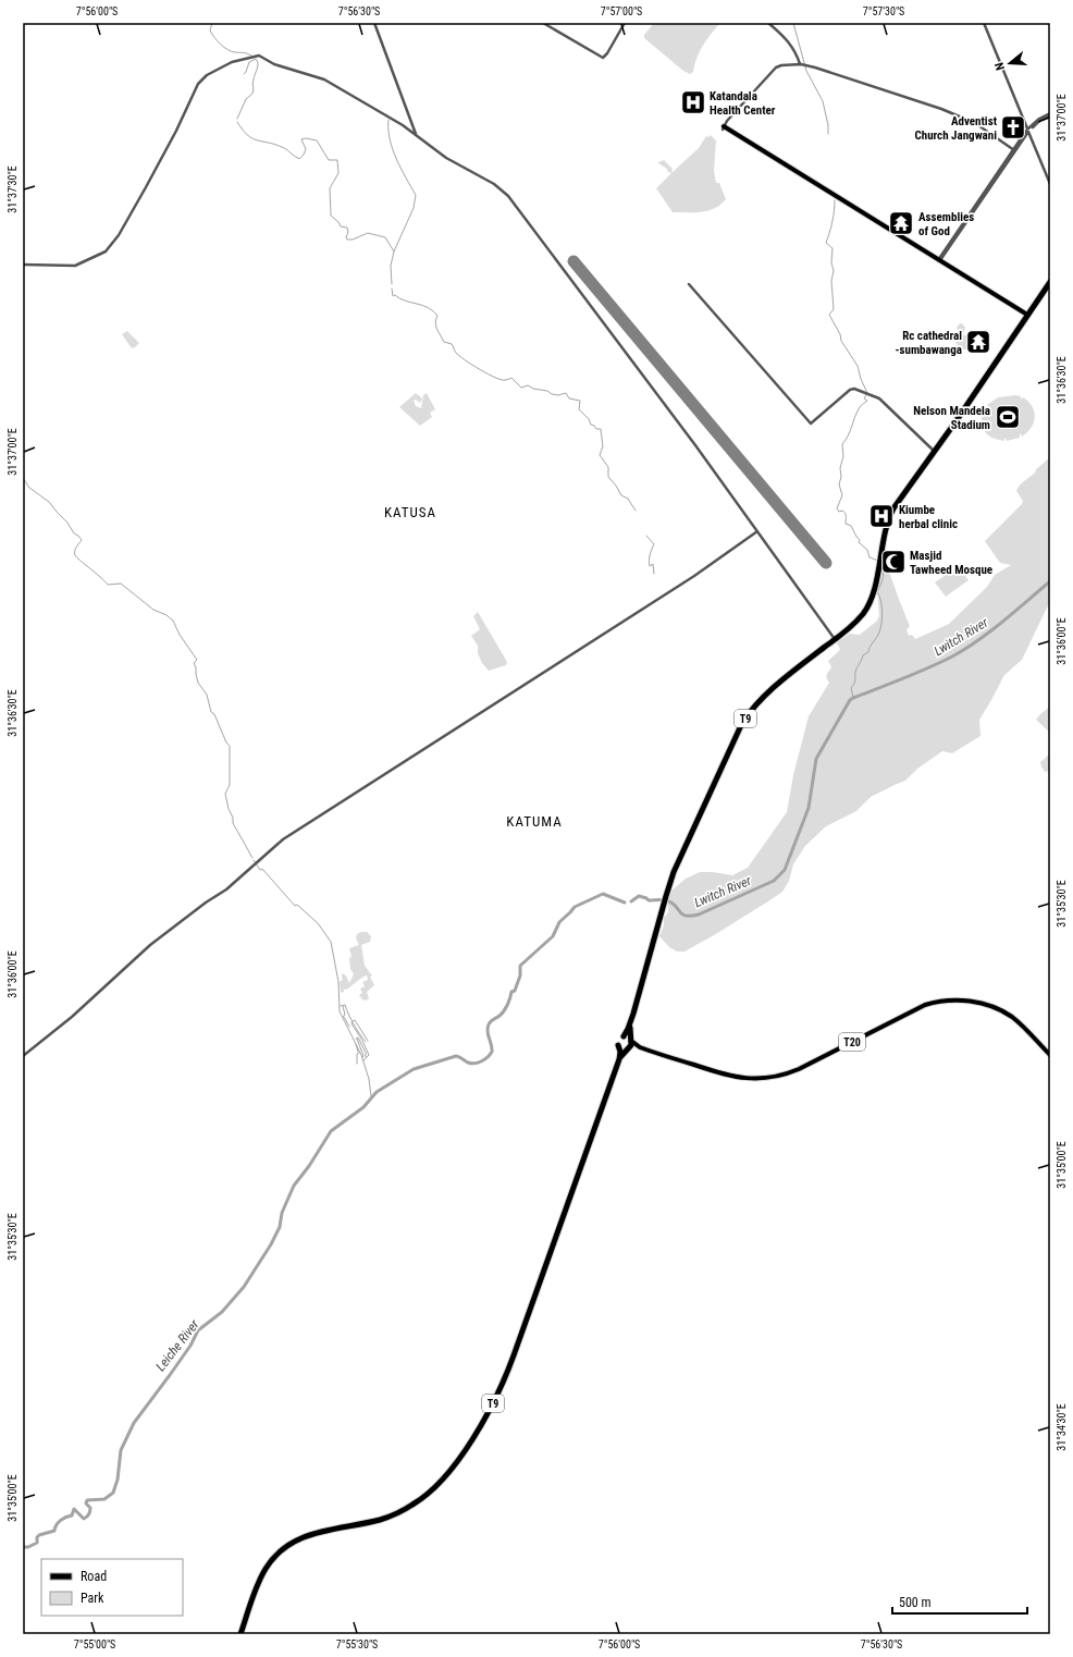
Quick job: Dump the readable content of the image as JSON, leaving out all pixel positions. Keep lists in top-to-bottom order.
{
  "streets": {
    "highway": ["T9"],
    "main road": ["T20"]
  },
  "crossings": [
    ["T9", "T20"]
  ],
  "districts": ["KATUSA", "KATUMA"],
  "water": ["Lwitch River", "Leiche River"],
  "places": {
    "hospital": ["Katandala Health Center", "Kiumbe herbal clinic"],
    "church": ["Adventist Church Jangwani"],
    "temple": ["Assemblies of God", "Rc cathedral -sumbawanga"],
    "sports": ["Nelson Mandela Stadium"],
    "mosque": ["Masjid Tawheed Mosque"]
  },
  "legend": ["Road", "Park"],
  "scale_bar": "500 m",
  "north": "left",
  "coordinates": [
    "7°56'00\"S",
    "7°56'30\"S",
    "7°57'00\"S",
    "7°57'30\"S",
    "31°37'00\"E",
    "31°37'30\"E",
    "31°36'30\"E",
    "31°36'00\"E",
    "31°35'30\"E",
    "31°35'00\"E",
    "31°34'30\"E",
    "7°55'00\"S",
    "7°55'30\"S"
  ]
}
